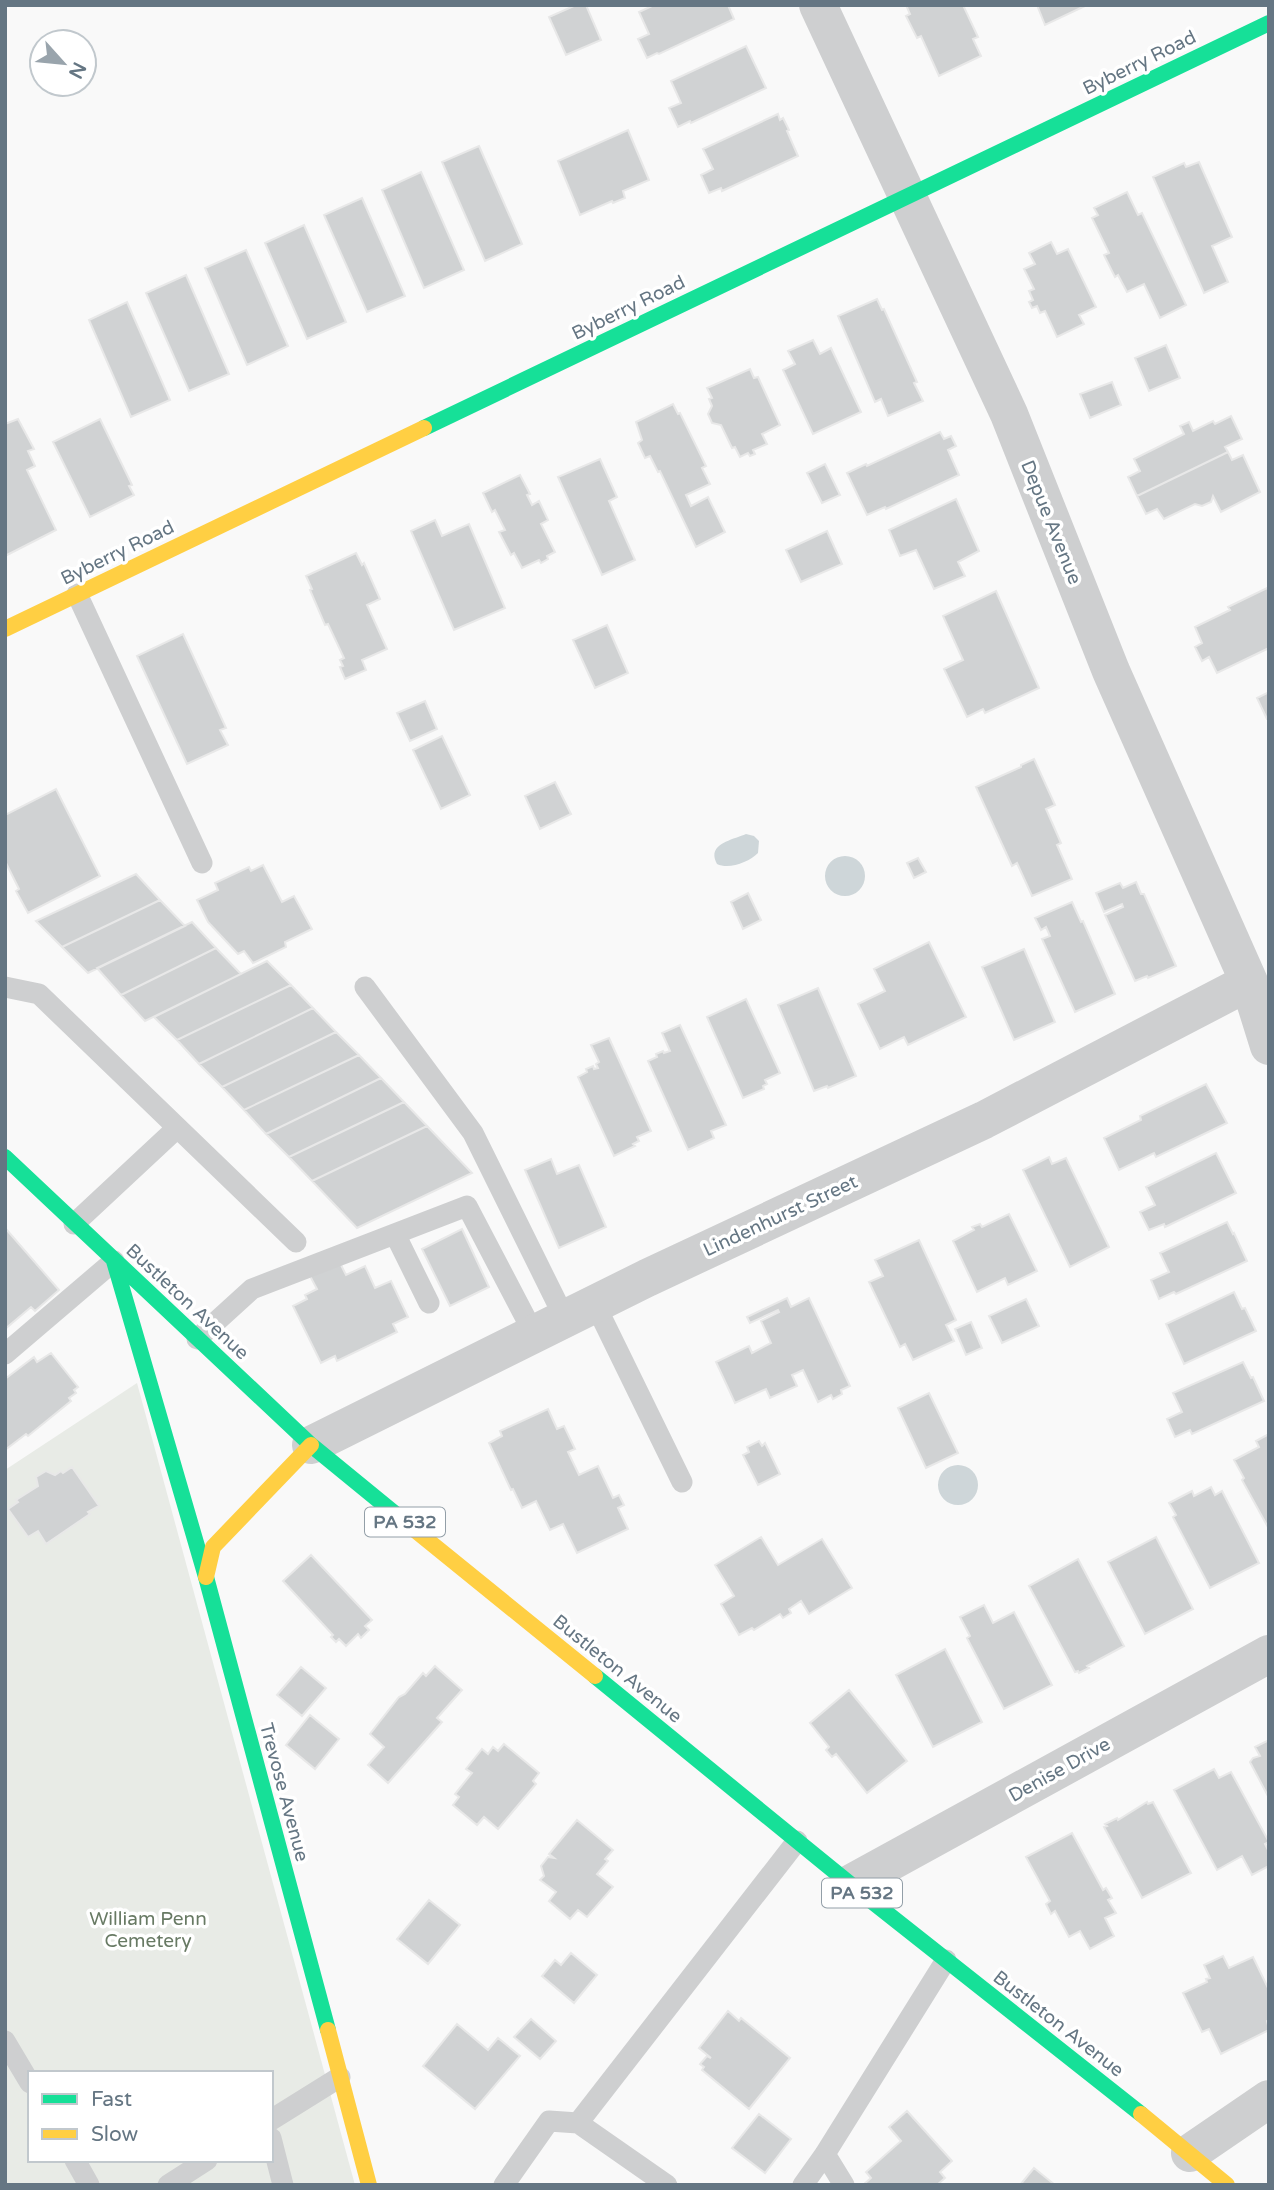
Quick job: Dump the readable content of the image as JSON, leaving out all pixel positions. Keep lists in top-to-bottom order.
{
  "streets": {
    "main road": [
      "Byberry Road",
      "Bustleton Avenue",
      "PA 532",
      "Trevose Avenue"
    ],
    "street": ["Depue Avenue", "Lindenhurst Street", "Denise Drive"]
  },
  "crossings": [
    ["Byberry Road", "Depue Avenue"],
    ["Depue Avenue", "Lindenhurst Street"],
    ["Lindenhurst Street", "Bustleton Avenue"],
    ["Bustleton Avenue", "Denise Drive"],
    ["Bustleton Avenue", "Trevose Avenue"]
  ],
  "parks": ["William Penn Cemetery"],
  "legend": ["Fast", "Slow"],
  "north": "bottom right"
}
